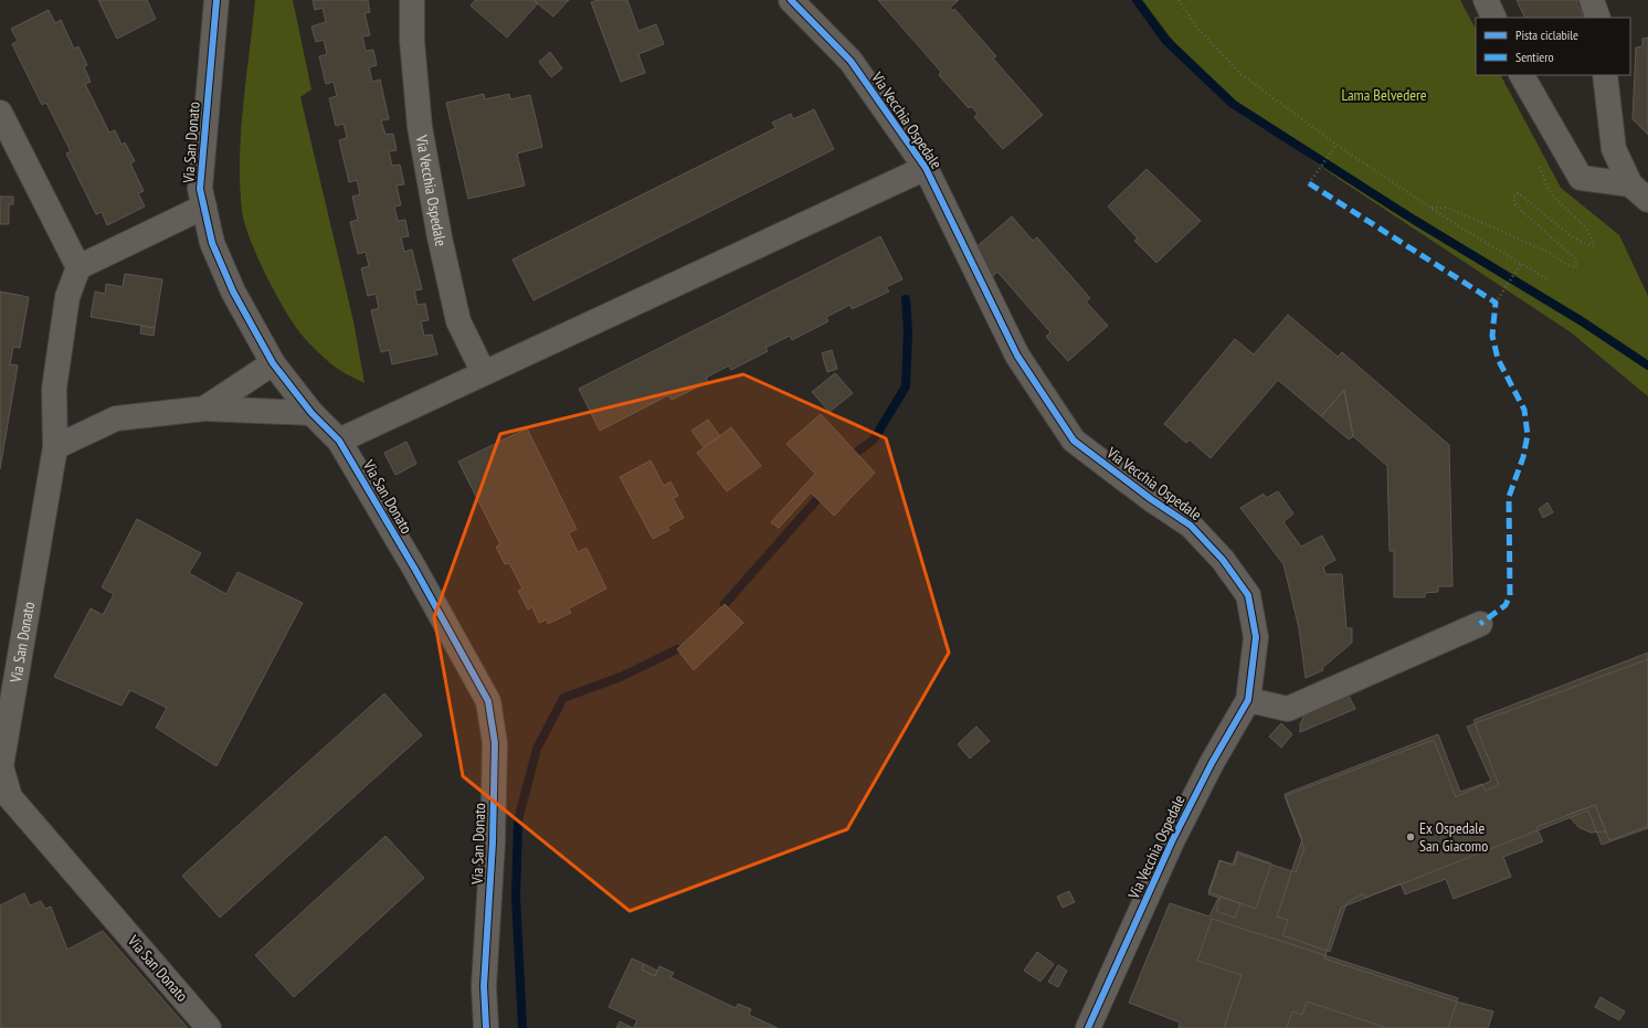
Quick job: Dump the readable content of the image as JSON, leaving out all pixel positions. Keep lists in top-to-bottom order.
{
  "streets": {
    "street": ["Via Vecchia Ospedale", "Via San Donato"]
  },
  "parks": ["Lama Belvedere"],
  "places": ["Ex Ospedale San Giacomo"],
  "legend": ["Pista ciclabile", "Sentiero"]
}
